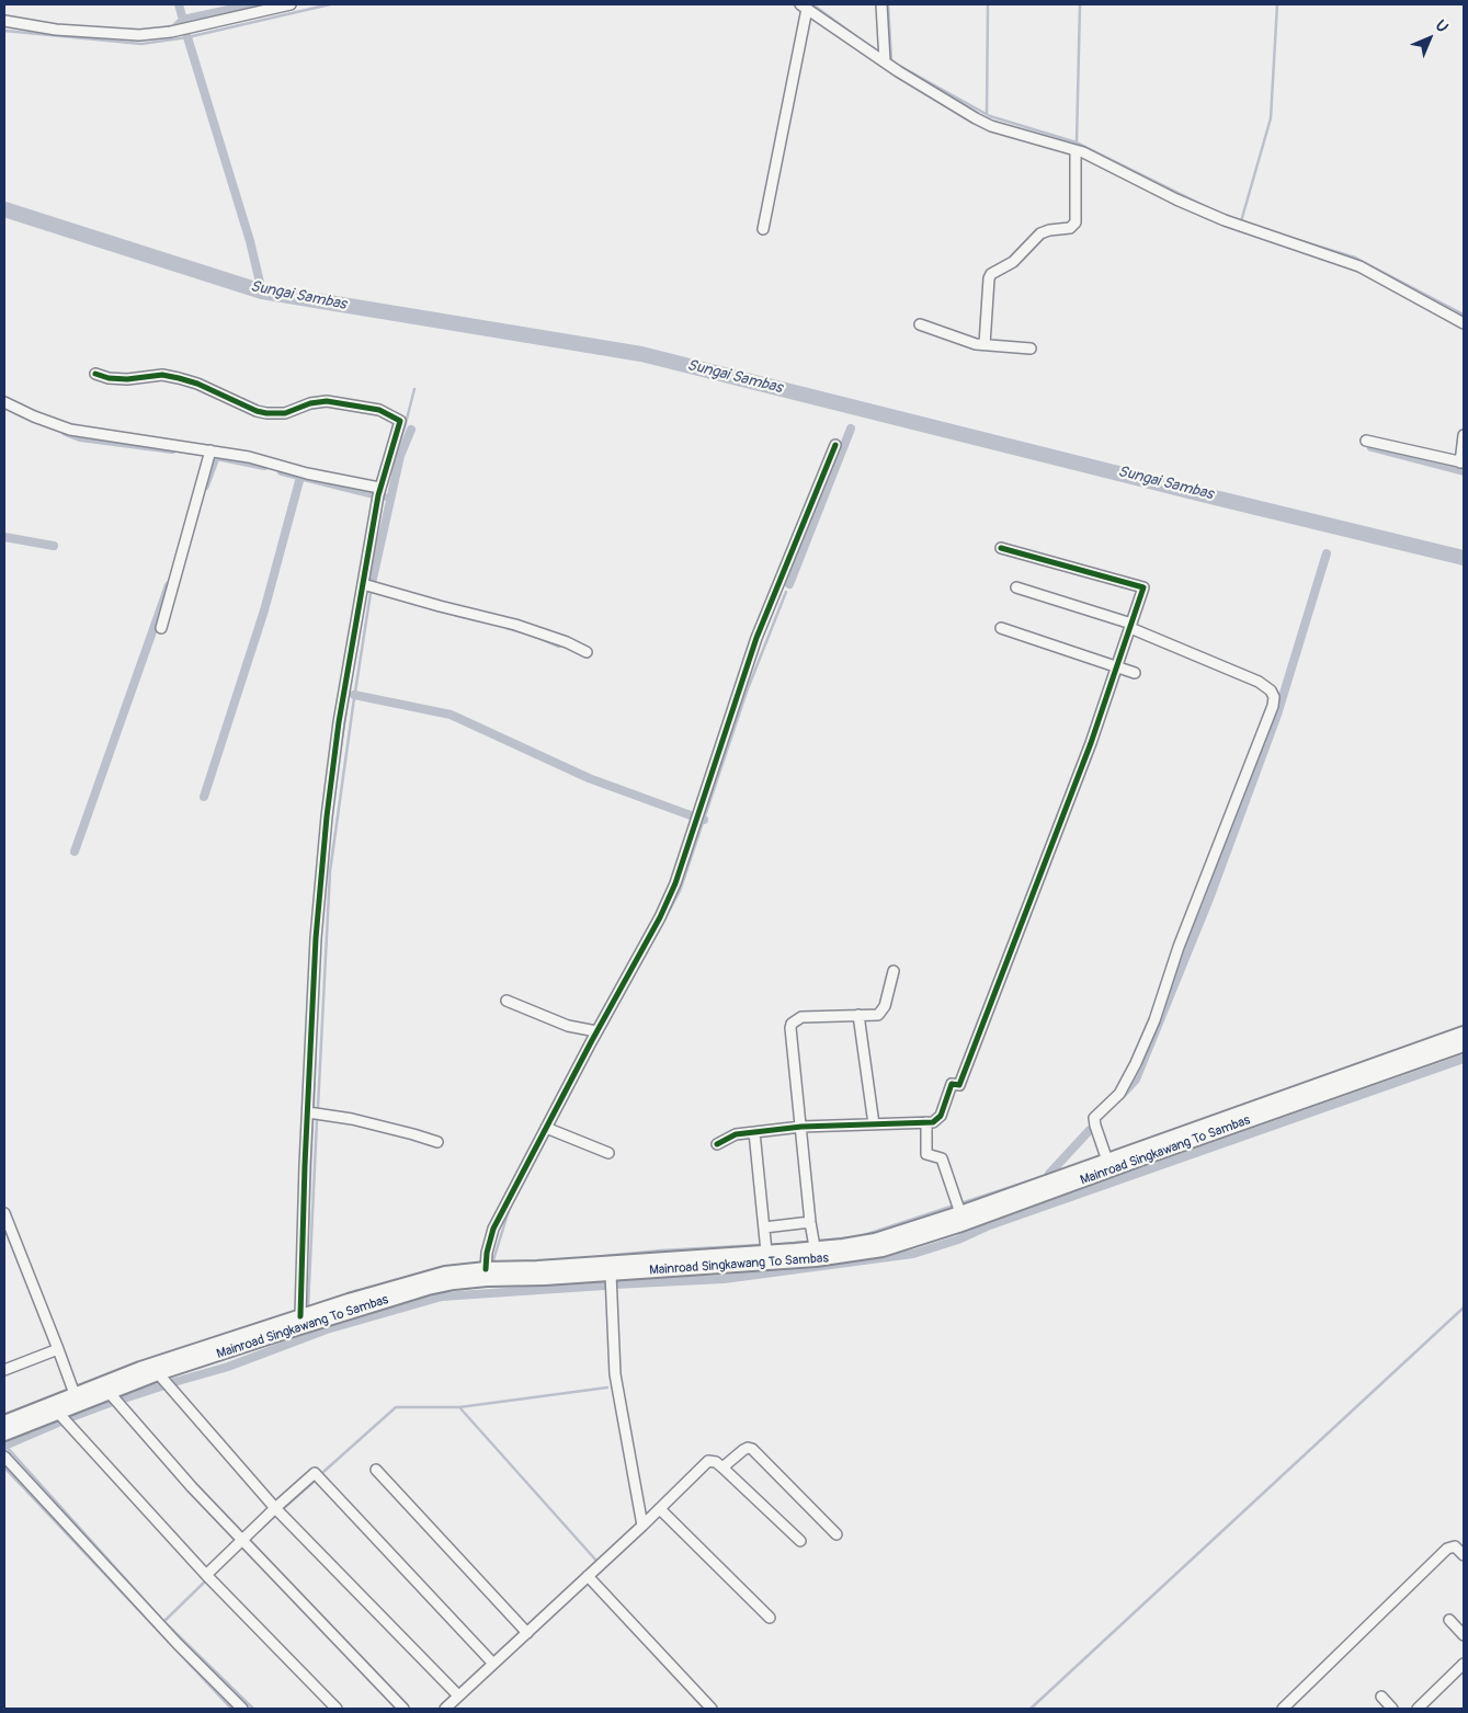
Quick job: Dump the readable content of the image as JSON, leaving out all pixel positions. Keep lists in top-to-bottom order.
{
  "streets": {
    "highway": ["Mainroad Singkawang To Sambas"]
  },
  "water": ["Sungai Sambas"],
  "north": "top right"
}
